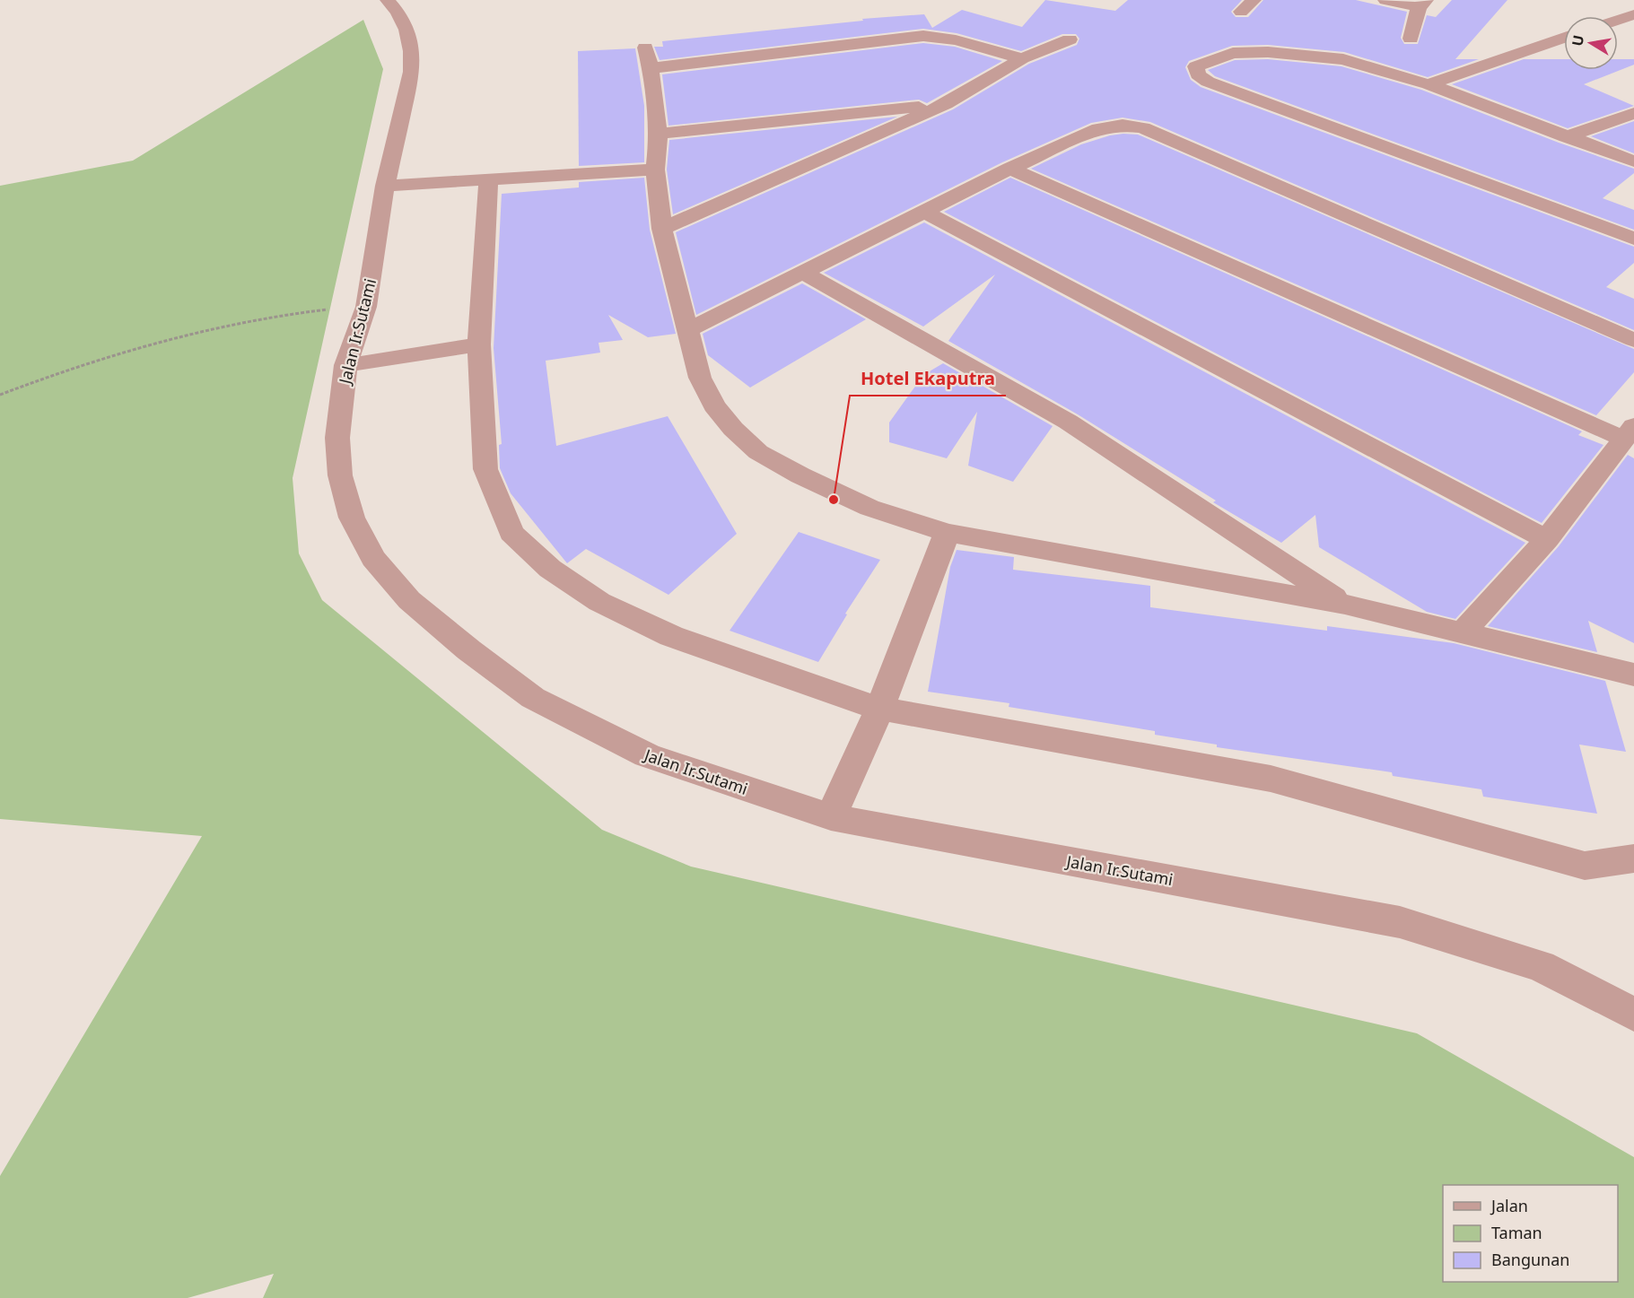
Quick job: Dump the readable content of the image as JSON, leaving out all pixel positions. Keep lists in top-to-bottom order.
{
  "streets": {
    "street": ["Jalan Ir.Sutami"]
  },
  "places": ["Hotel Ekaputra"],
  "legend": ["Jalan", "Taman", "Bangunan"],
  "north": "left"
}
